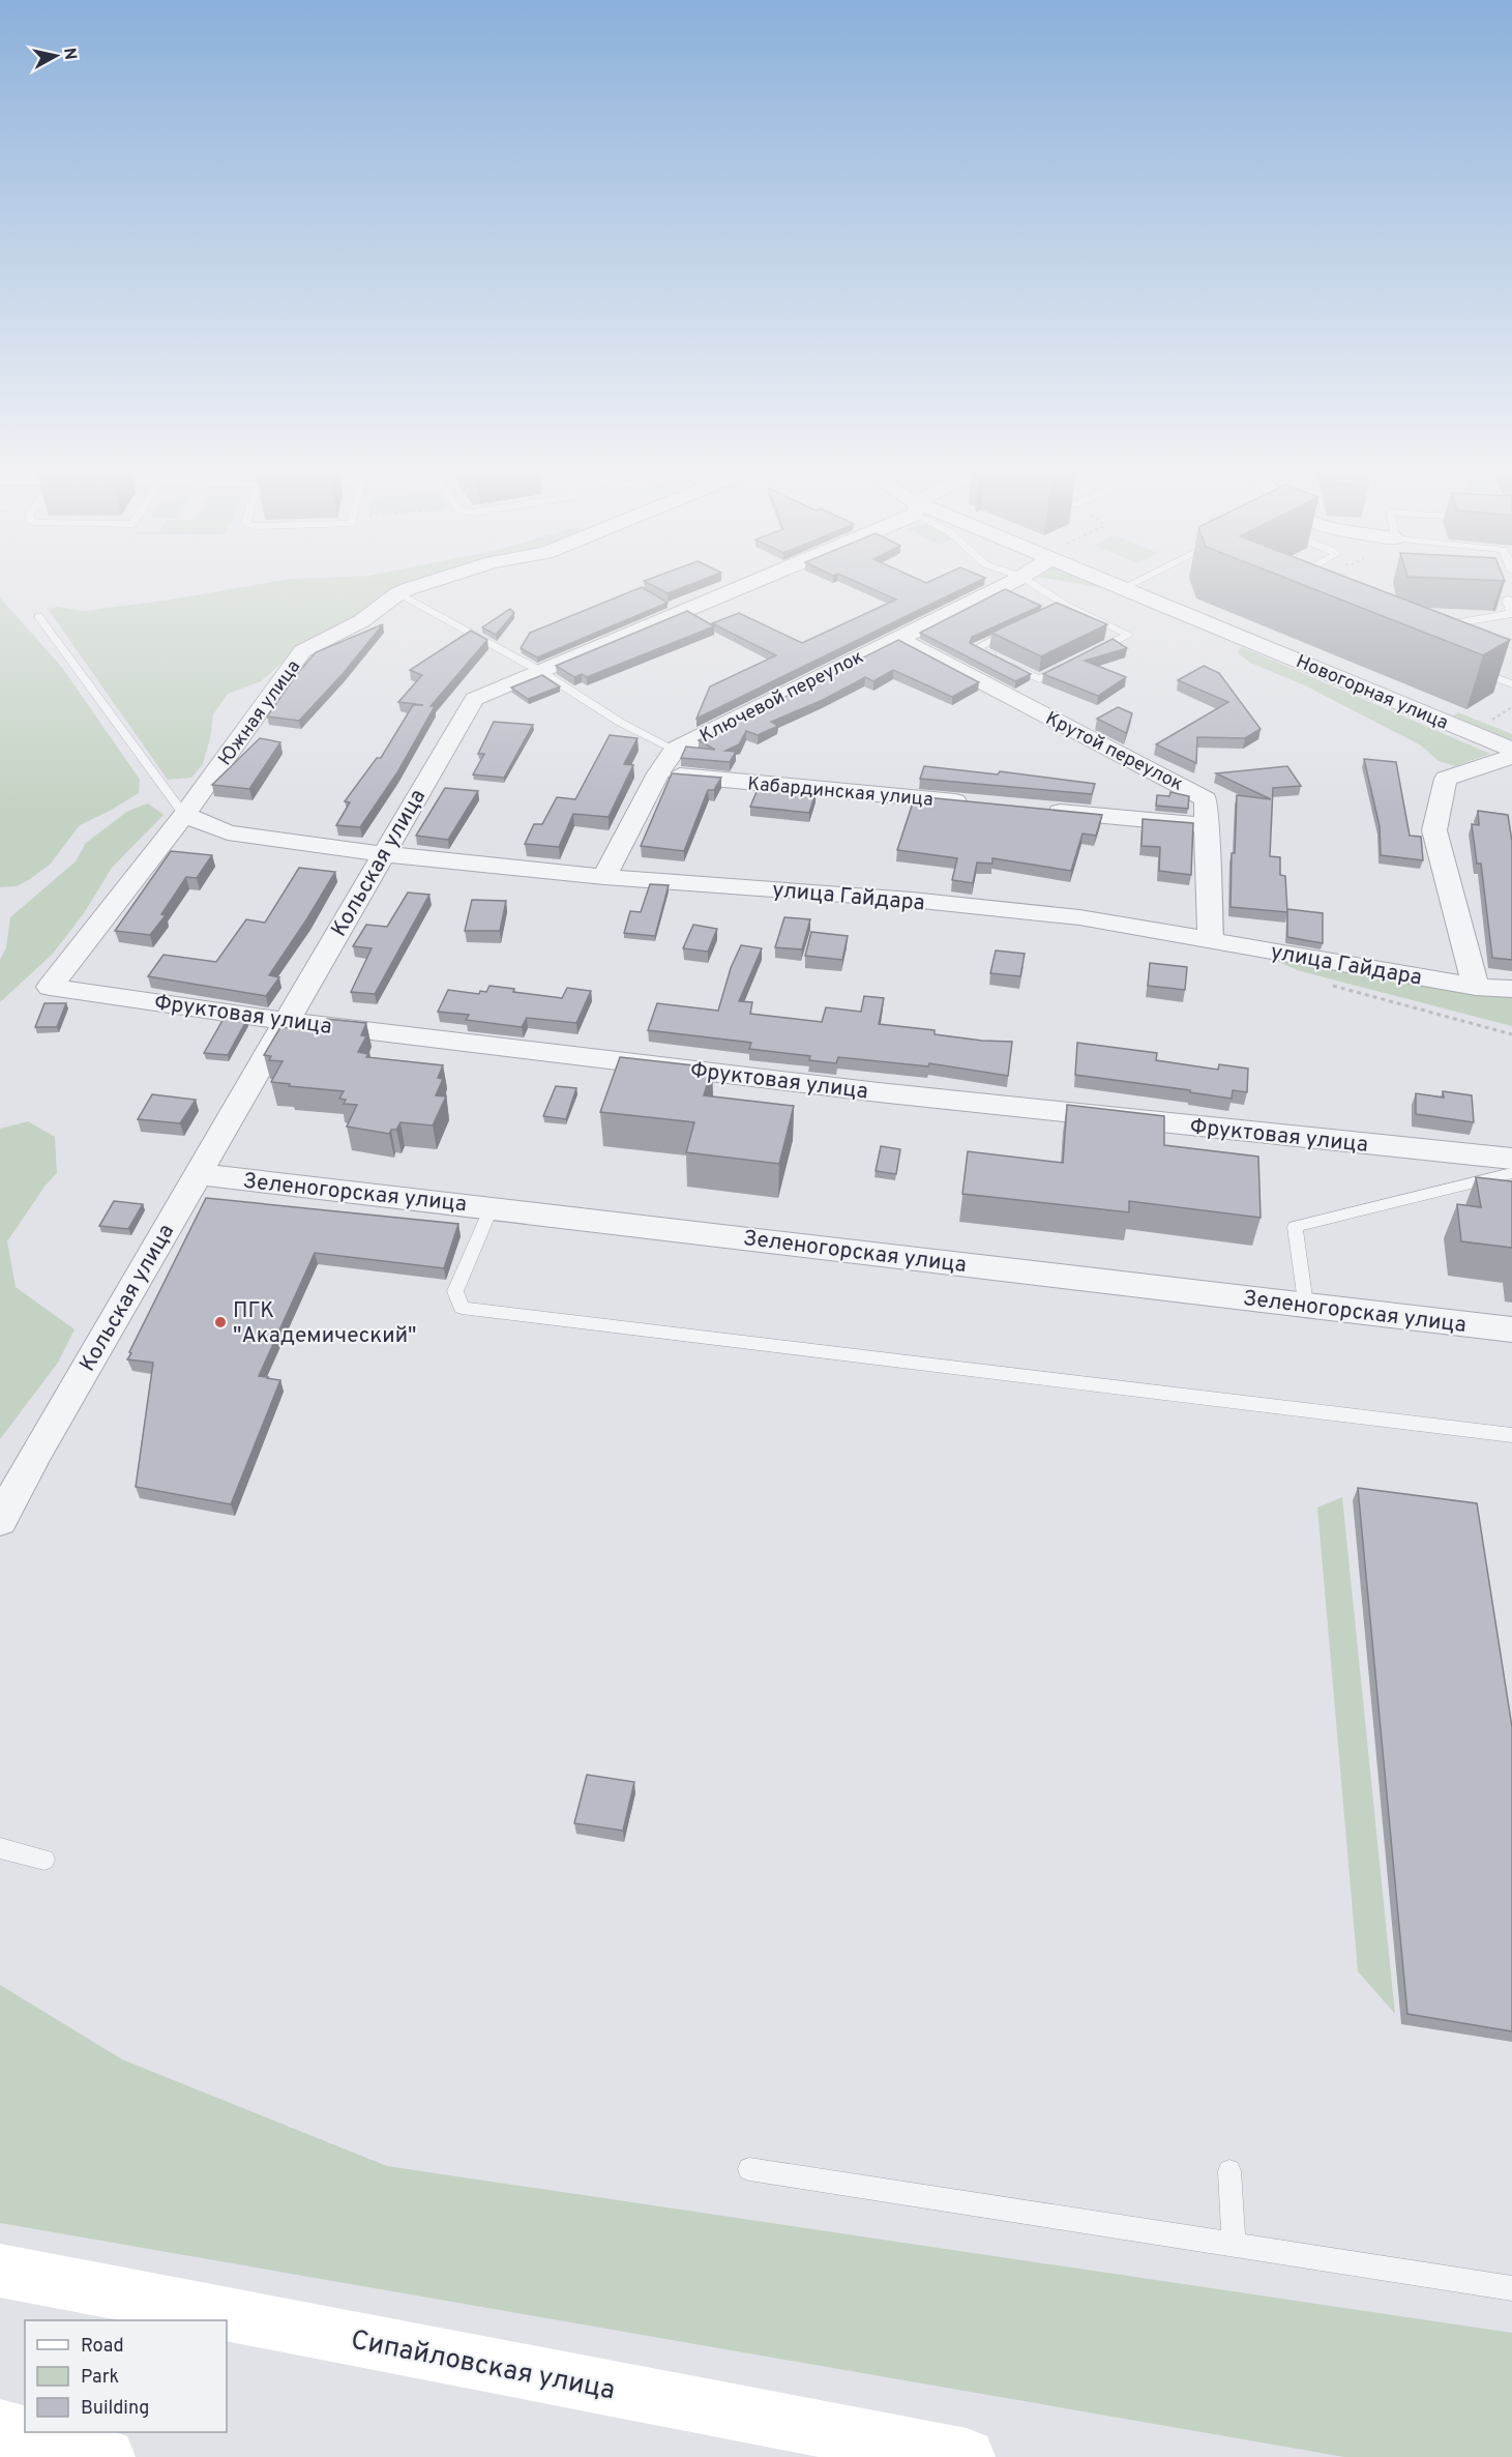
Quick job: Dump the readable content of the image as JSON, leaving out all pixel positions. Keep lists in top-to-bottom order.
{
  "streets": {
    "main road": ["Сипайловская улица"],
    "street": [
      "Новогорная улица",
      "Ключевой переулок",
      "Южная улица",
      "Крутой переулок",
      "Кабардинская улица",
      "Кольская улица",
      "улица Гайдара",
      "Фруктовая улица",
      "Зеленогорская улица"
    ]
  },
  "crossings": [
    ["Ключевой переулок", "Крутой переулок"],
    ["Ключевой переулок", "Кабардинская улица"],
    ["Ключевой переулок", "улица Гайдара"],
    ["Южная улица", "улица Гайдара"],
    ["Южная улица", "Фруктовая улица"],
    ["Крутой переулок", "улица Гайдара"],
    ["Кольская улица", "улица Гайдара"],
    ["Кольская улица", "Фруктовая улица"],
    ["Кольская улица", "Зеленогорская улица"]
  ],
  "places": ["ПГК \"Академический\""],
  "legend": ["Road", "Park", "Building"],
  "north": "right"
}
